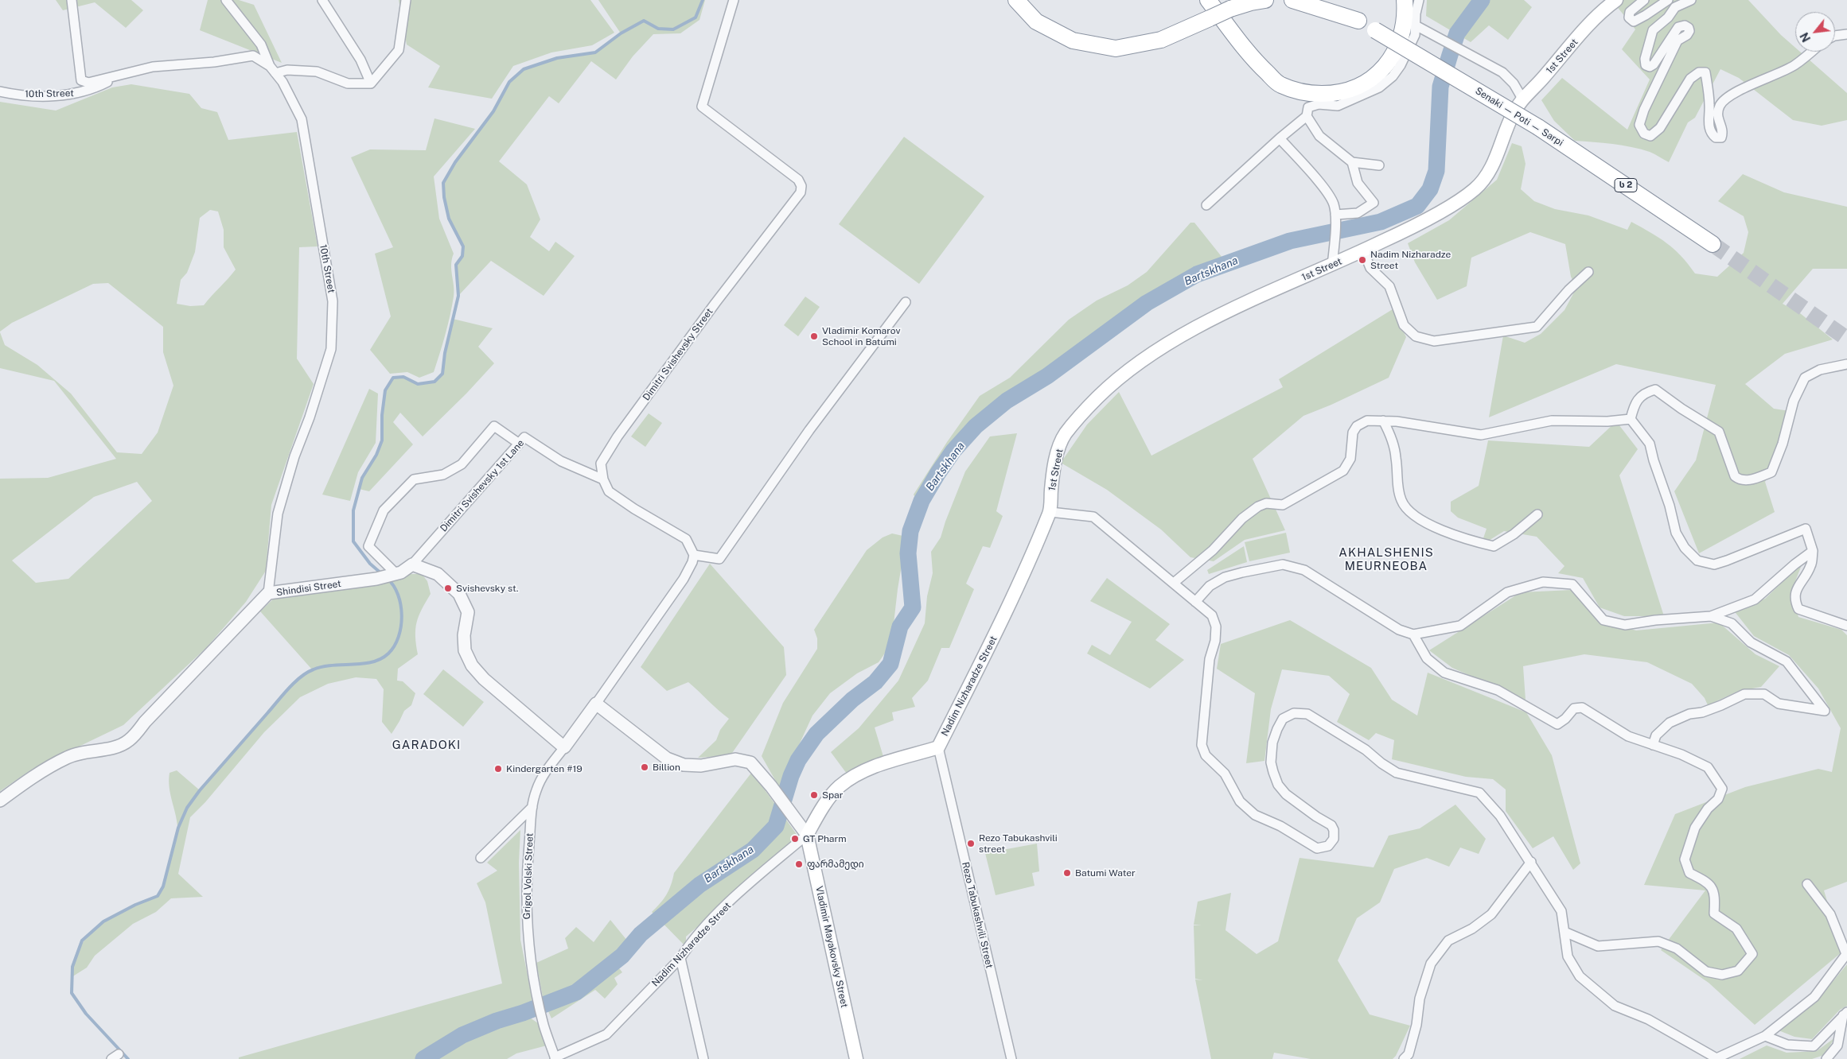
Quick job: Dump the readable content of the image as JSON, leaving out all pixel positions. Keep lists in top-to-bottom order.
{
  "streets": {
    "highway": ["Senaki — Poti — Sarpi", "ს 2"],
    "main road": ["1st Street", "Nadim Nizharadze Street", "Vladimir Mayakovsky Street"],
    "street": [
      "10th Street",
      "Dimitri Svishevsky Street",
      "Dimitri Svishevsky 1st Lane",
      "Shindisi Street",
      "Grigol Volski Street",
      "Rezo Tabukashvili Street"
    ]
  },
  "crossings": [
    ["1st Street", "Nadim Nizharadze Street"],
    ["10th Street", "Shindisi Street"],
    ["Dimitri Svishevsky Street", "Dimitri Svishevsky 1st Lane"],
    ["Dimitri Svishevsky 1st Lane", "Shindisi Street"],
    ["Nadim Nizharadze Street", "Grigol Volski Street"],
    ["Nadim Nizharadze Street", "Rezo Tabukashvili Street"],
    ["Nadim Nizharadze Street", "Vladimir Mayakovsky Street"]
  ],
  "districts": ["AKHALSHENIS MEURNEOBA", "GARADOKI"],
  "water": ["Bartskhana"],
  "places": [
    "Nadim Nizharadze Street",
    "Vladimir Komarov School in Batumi",
    "Svishevsky st.",
    "Billion",
    "Kindergarten #19",
    "Spar",
    "GT Pharm",
    "Rezo Tabukashvili street",
    "ფარმამედი",
    "Batumi Water"
  ],
  "north": "bottom left"
}
